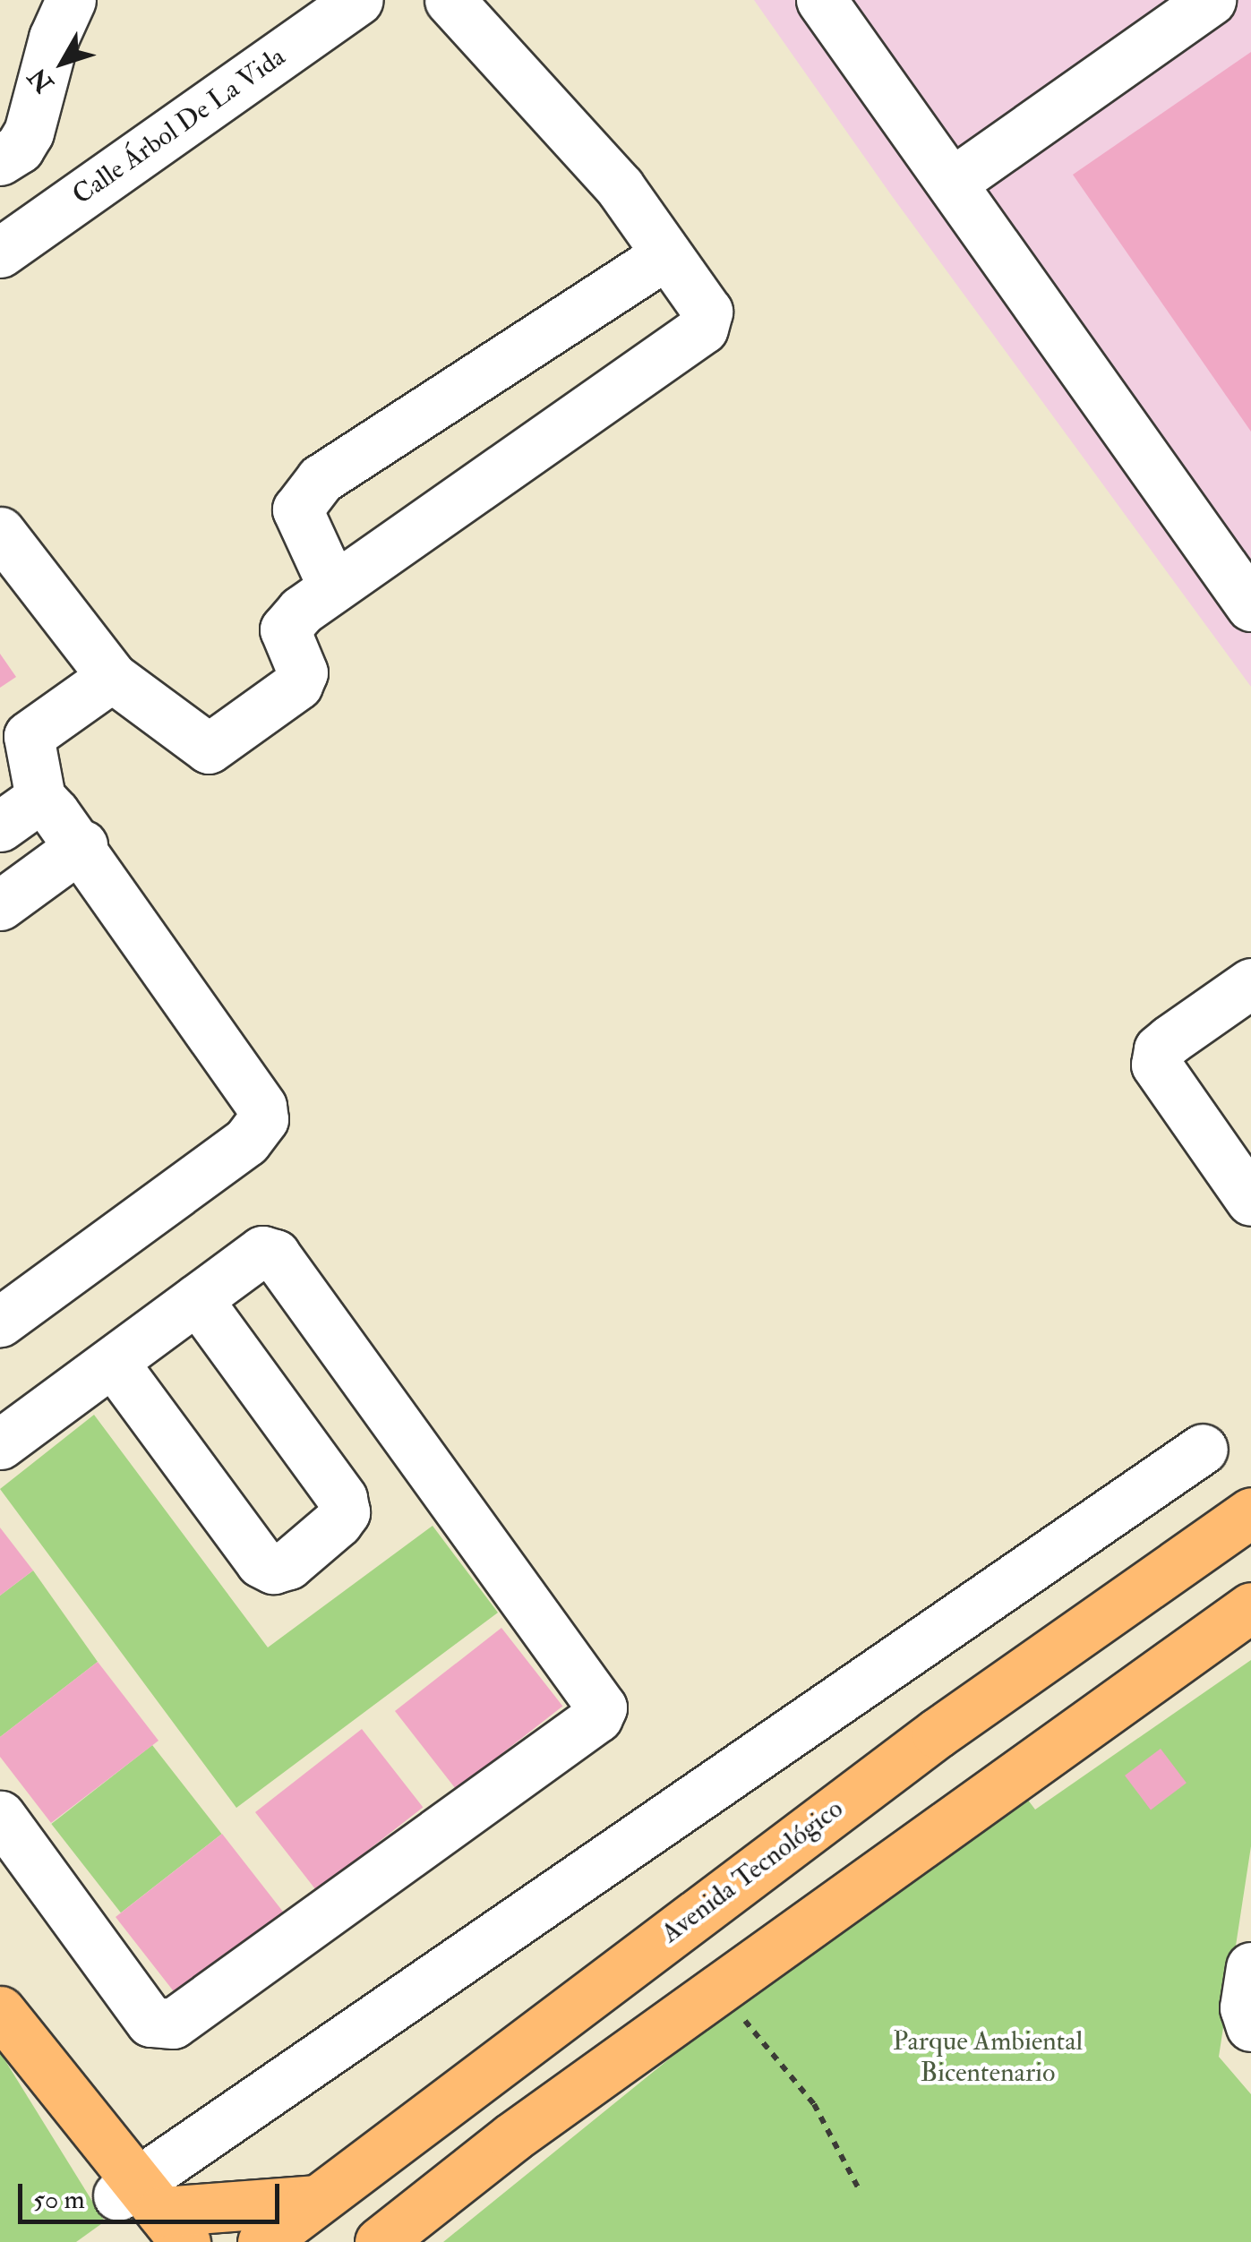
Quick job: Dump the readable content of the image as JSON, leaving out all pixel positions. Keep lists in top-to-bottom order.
{
  "streets": {
    "main road": ["Avenida Tecnológico"],
    "street": ["Calle Árbol De La Vida"]
  },
  "parks": ["Parque Ambiental Bicentenario"],
  "scale_bar": "50 m",
  "north": "bottom left"
}
